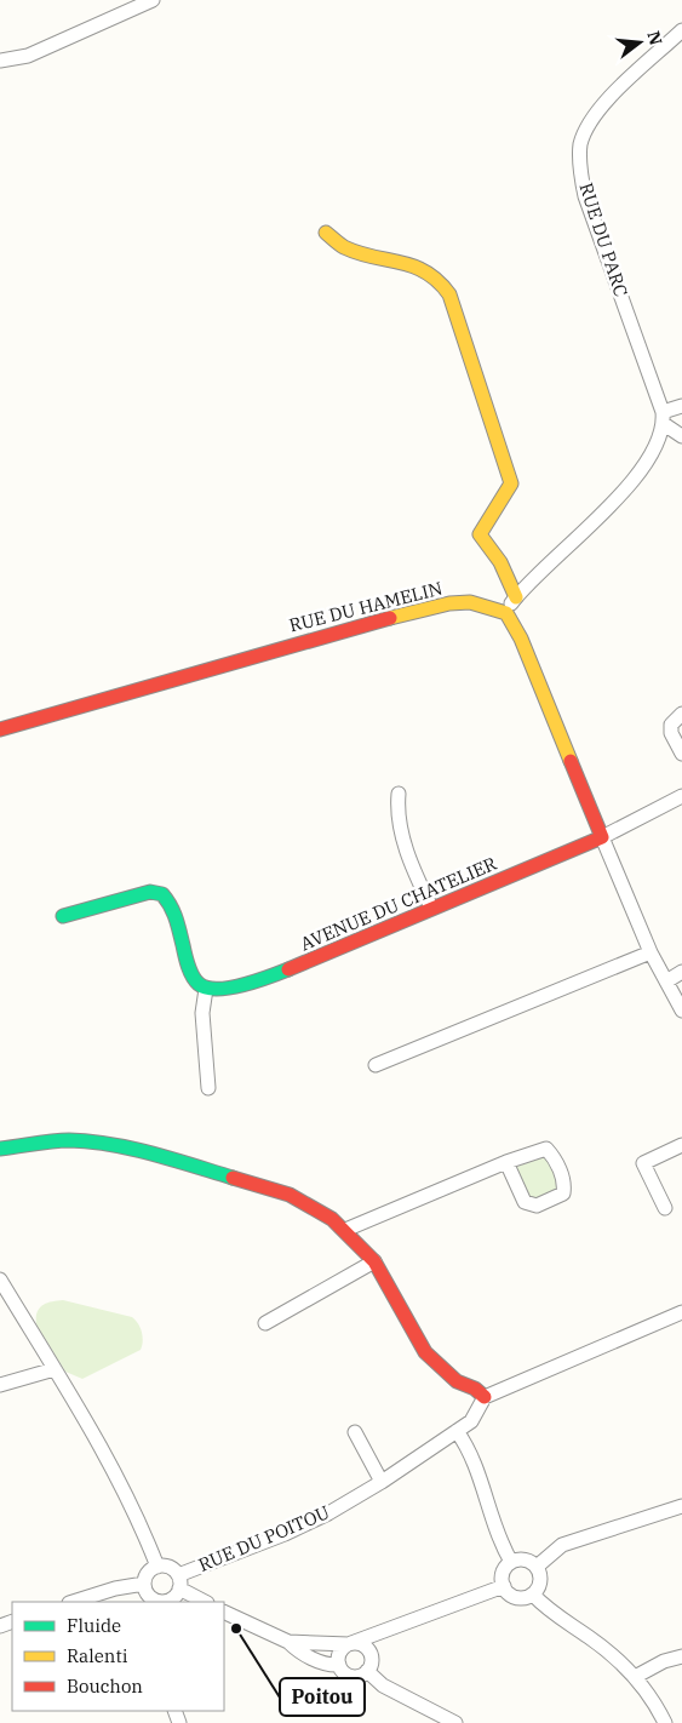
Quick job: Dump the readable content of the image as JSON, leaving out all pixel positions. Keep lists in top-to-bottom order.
{
  "streets": {
    "street": [
      "RUE DU PARC",
      "RUE DU HAMELIN",
      "AVENUE DU CHATELIER",
      "RUE DU POITOU"
    ]
  },
  "places": ["Poitou"],
  "legend": ["Fluide", "Ralenti", "Bouchon"],
  "north": "right"
}
